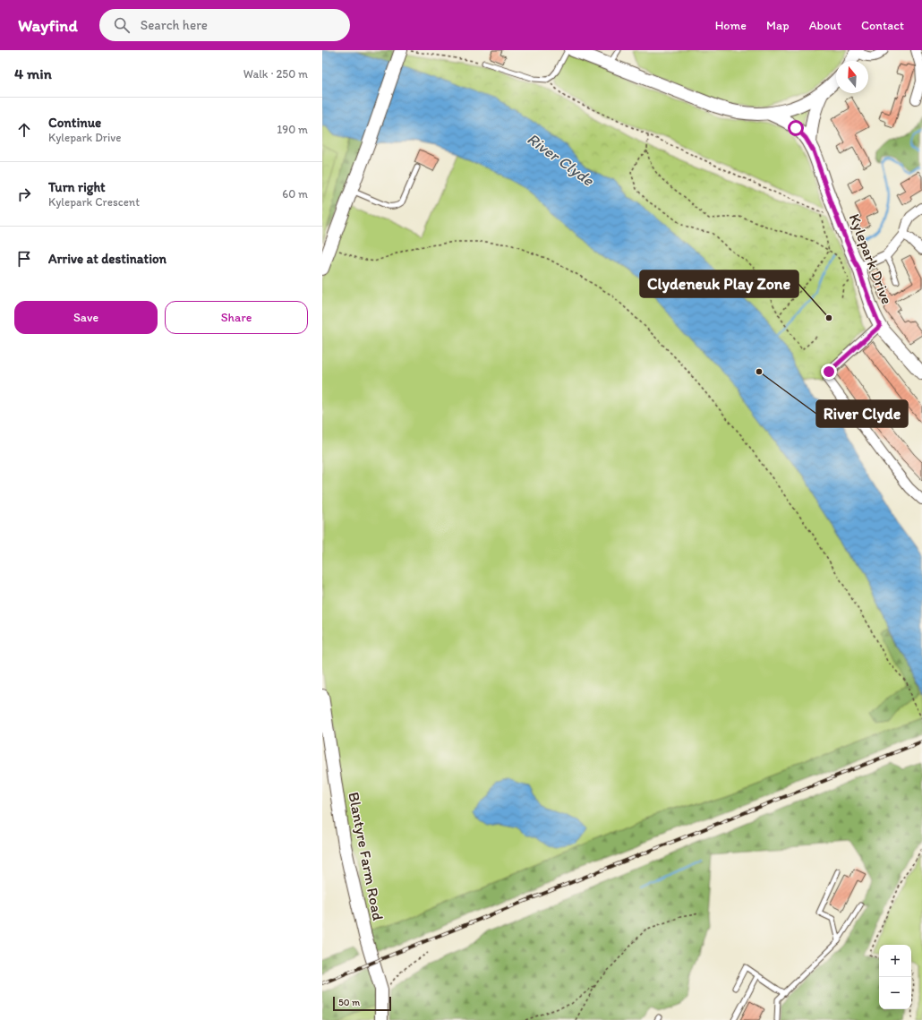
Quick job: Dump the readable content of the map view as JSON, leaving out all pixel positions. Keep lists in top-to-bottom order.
{
  "streets": {
    "main road": ["Kylepark Drive", "Blantyre Farm Road"]
  },
  "water": ["River Clyde"],
  "places": ["Clydeneuk Play Zone", "River Clyde"],
  "scale_bar": "50 m",
  "north": "top",
  "page": {
    "header": "Wayfind",
    "search": "Search here",
    "nav": [
      "Home",
      "Map",
      "About",
      "Contact"
    ],
    "heading": ["4 min", "Walk · 250 m"],
    "list": [
      ["Continue", "Kylepark Drive", "190 m"],
      ["Turn right", "Kylepark Crescent", "60 m"],
      "Arrive at destination"
    ],
    "buttons": ["Save", "Share"],
    "map_buttons": ["+", "−"],
    "scale": "50 m"
  }
}
